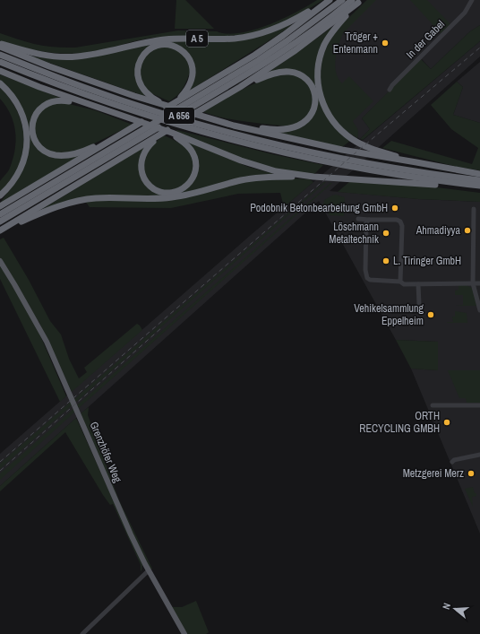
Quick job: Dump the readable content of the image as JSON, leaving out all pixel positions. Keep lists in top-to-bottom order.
{
  "streets": {
    "highway": ["A 5", "A 656"],
    "main road": ["Grenzhöfer Weg"],
    "street": ["In der Gabel"]
  },
  "places": [
    "Tröger + Entenmann",
    "Podobnik Betonbearbeitung GmbH",
    "Ahmadiyya",
    "Löschmann Metaltechnik",
    "L. Tiringer GmbH",
    "Vehikelsammlung Eppelheim",
    "ORTH RECYCLING GMBH",
    "Metzgerei Merz"
  ],
  "north": "left"
}
